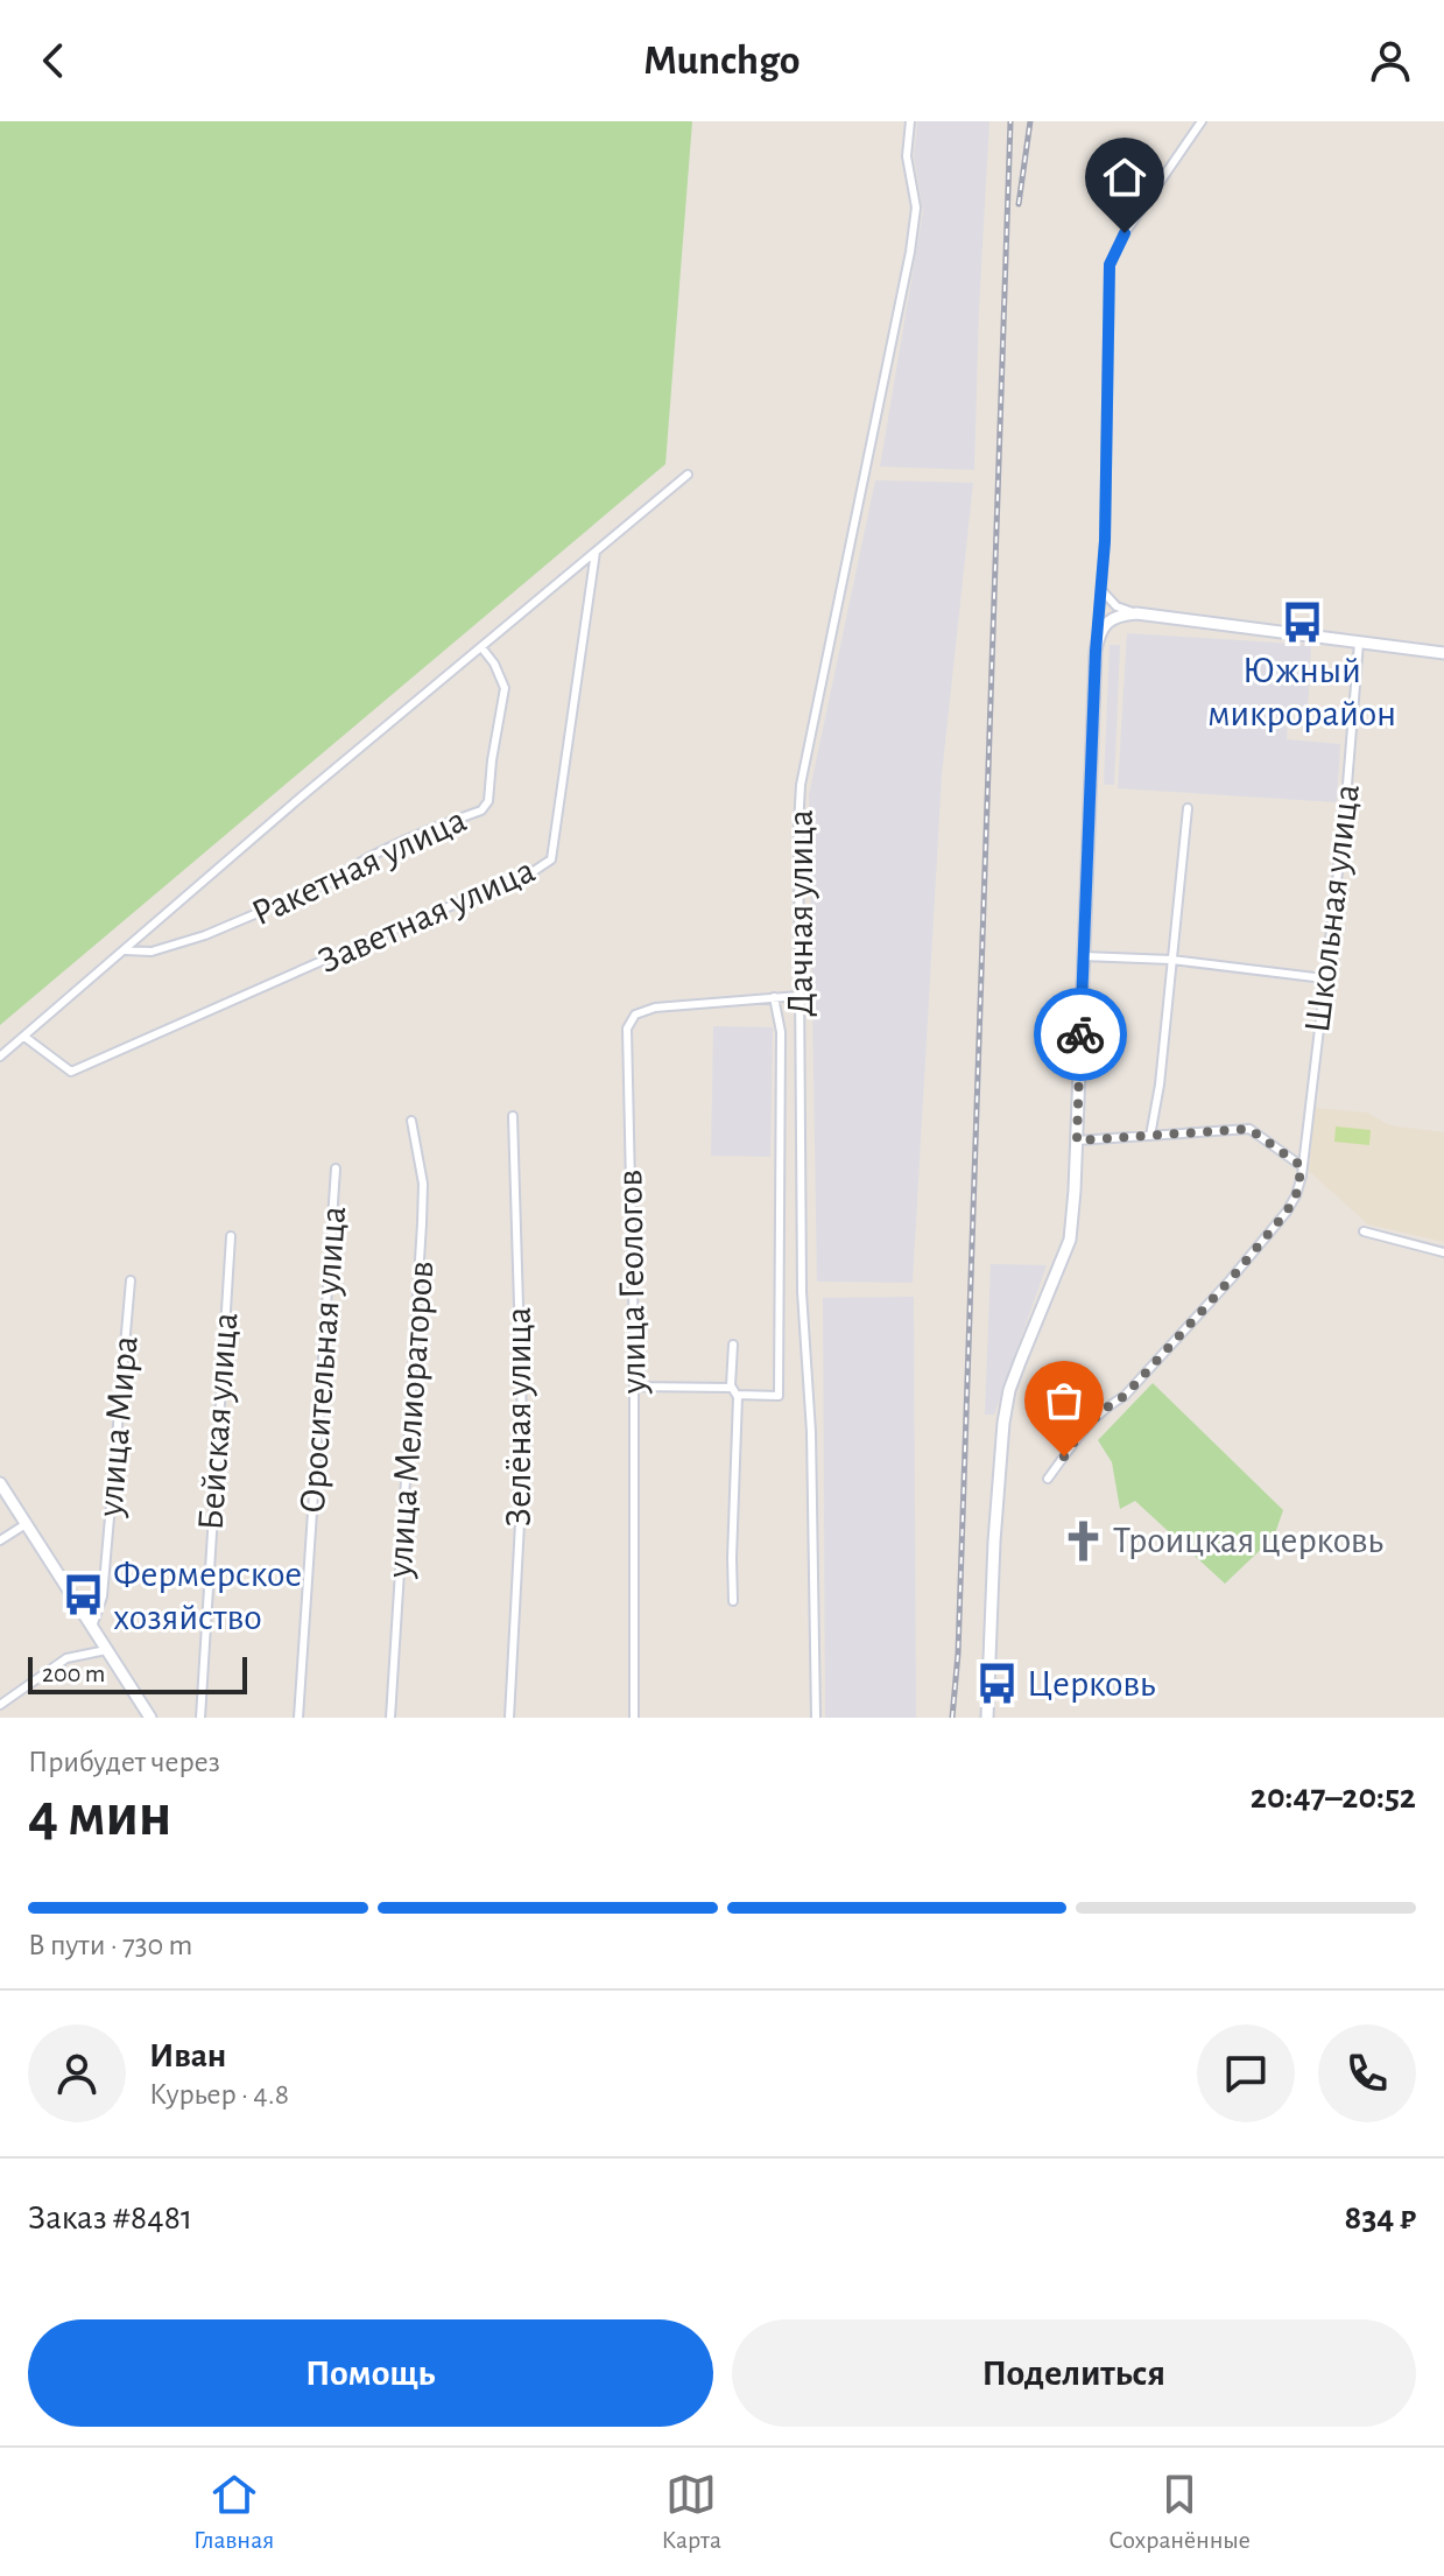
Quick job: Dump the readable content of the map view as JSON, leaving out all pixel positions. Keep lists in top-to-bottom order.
{
  "streets": {
    "street": [
      "Ракетная улица",
      "Школьная улица",
      "Дачная улица",
      "Заветная улица",
      "улица Геологов",
      "Оросительная улица",
      "Зелёная улица",
      "улица Мелиораторов",
      "Бейская улица",
      "улица Мира"
    ]
  },
  "crossings": [
    ["Ракетная улица", "Заветная улица"],
    ["Дачная улица", "улица Геологов"]
  ],
  "places": {
    "bus stop": ["Южный микрорайон", "Фермерское хозяйство", "Церковь"],
    "church": ["Троицкая церковь"]
  },
  "scale_bar": "200 m",
  "page": {
    "header": "Munchgo",
    "scale": "200 m",
    "heading": ["4 мин", "Прибудет через", "20:47–20:52"],
    "panel": [
      "Иван",
      "Курьер · 4.8",
      "Заказ #8481",
      "834 ₽"
    ],
    "bar": "В пути · 730 m",
    "buttons": ["Помощь", "Поделиться"],
    "tabs": ["Главная", "Карта", "Сохранённые"]
  }
}
